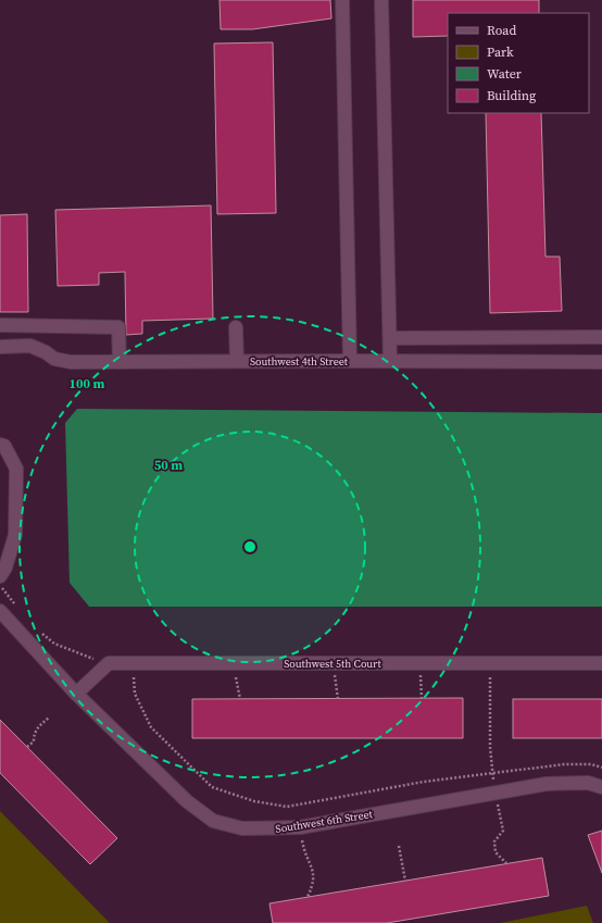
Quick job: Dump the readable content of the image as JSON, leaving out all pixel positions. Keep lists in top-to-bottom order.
{
  "streets": {
    "street": ["Southwest 4th Street", "Southwest 5th Court", "Southwest 6th Street"]
  },
  "legend": [
    "Road",
    "Park",
    "Water",
    "Building"
  ],
  "rings": ["100 m", "50 m"]
}
